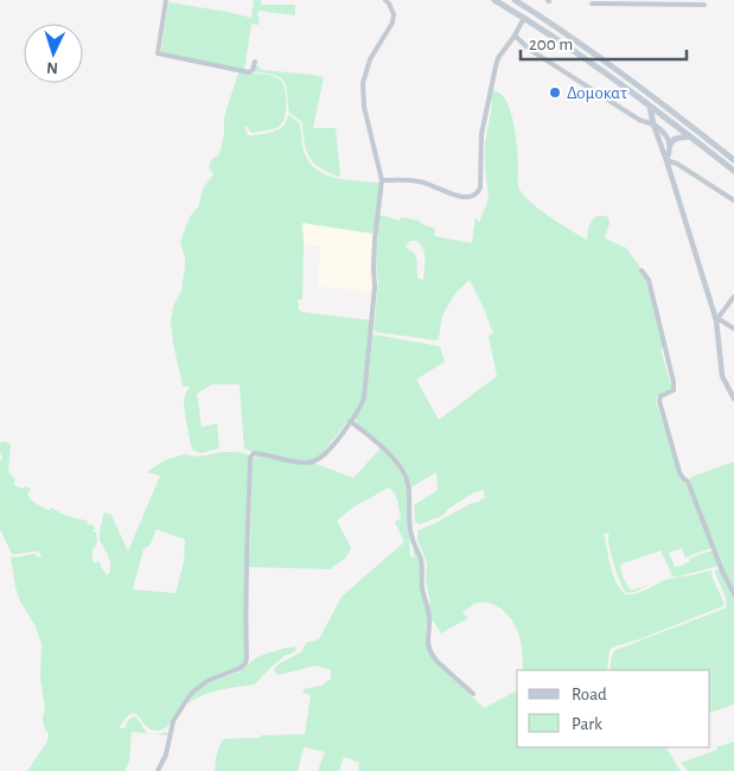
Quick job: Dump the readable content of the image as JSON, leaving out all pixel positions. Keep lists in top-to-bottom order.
{
  "places": ["Δομοκατ"],
  "legend": ["Road", "Park"],
  "scale_bar": "200 m",
  "north": "bottom"
}
